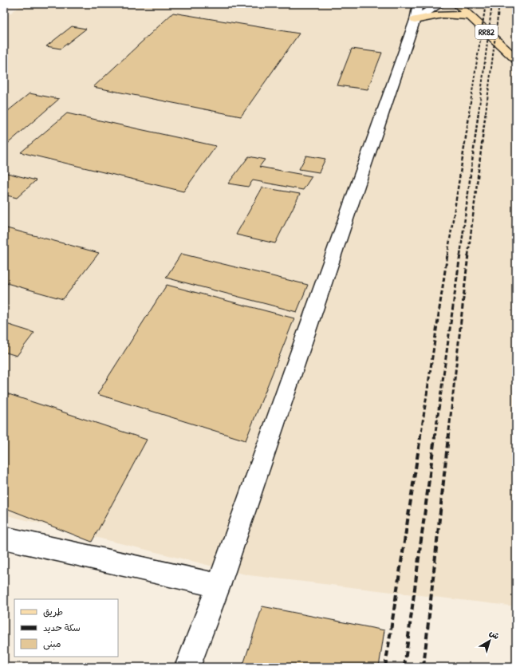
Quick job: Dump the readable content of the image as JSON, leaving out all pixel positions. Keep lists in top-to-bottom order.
{
  "streets": {
    "main road": ["RR82"]
  },
  "legend": ["طريق", "سكة حديد", "مبنى"],
  "north": "top right"
}
